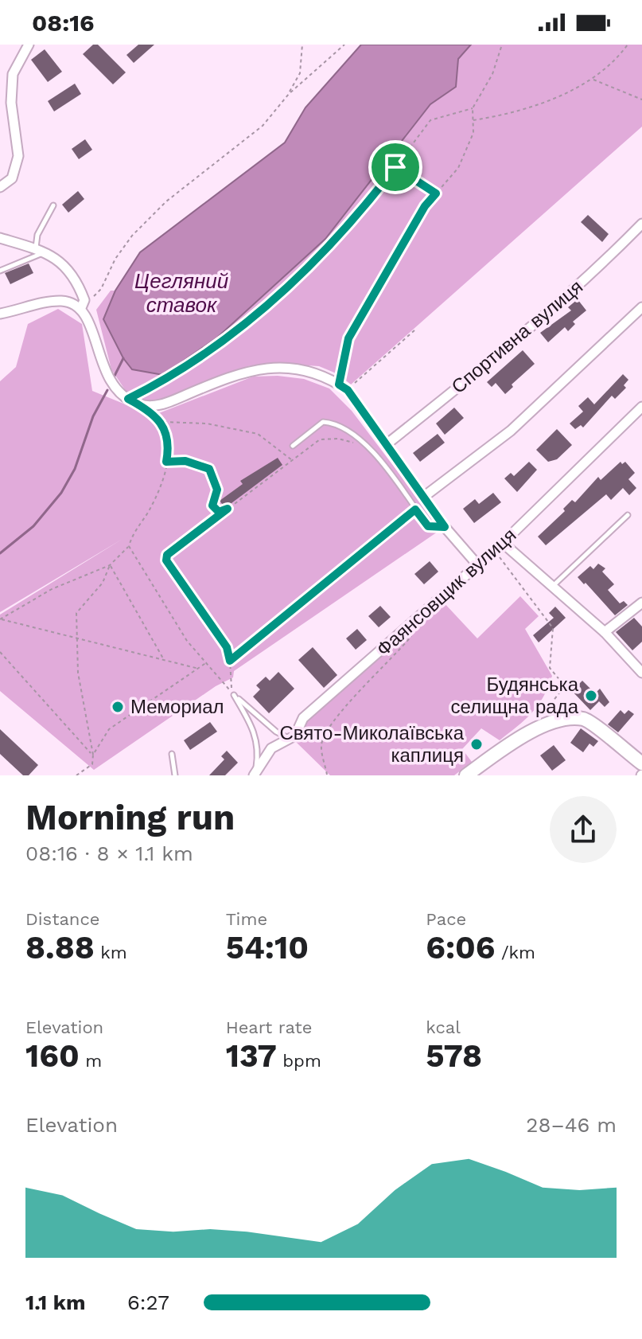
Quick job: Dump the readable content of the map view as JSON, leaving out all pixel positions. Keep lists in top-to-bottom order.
{
  "streets": {
    "street": ["Спортивна вулиця", "Фаянсовщик вулиця"]
  },
  "water": ["Цегляний ставок"],
  "places": ["Будянська селищна рада", "Мемориал", "Свято-Миколаївська каплиця"],
  "page": {
    "status": "08:16",
    "heading": ["Morning run", "08:16 · 8 × 1.1 km"],
    "stats": [
      ["Distance", "8.88 km"],
      ["Time", "54:10"],
      ["Pace", "6:06 /km"],
      ["Elevation", "160 m"],
      ["Heart rate", "137 bpm"],
      ["kcal", "578"]
    ],
    "chart": ["Elevation", "28–46 m"],
    "list": [
      {
        "name": "1.1 km",
        "note": "6:27"
      }
    ]
  }
}
